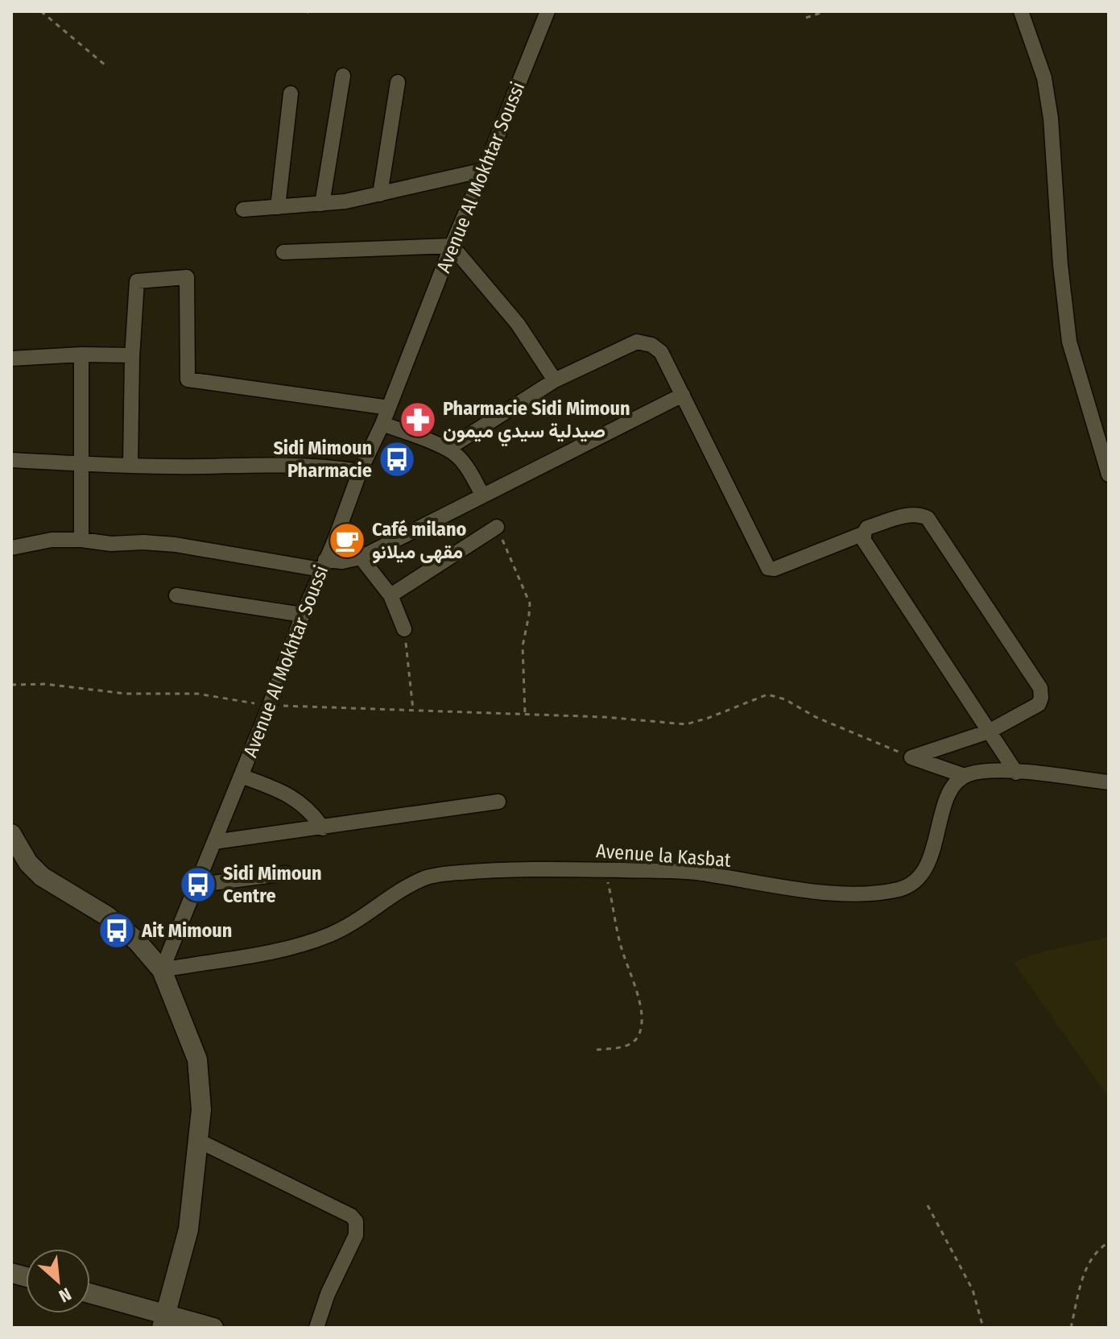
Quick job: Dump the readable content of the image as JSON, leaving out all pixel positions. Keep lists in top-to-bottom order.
{
  "streets": {
    "street": ["Avenue Al Mokhtar Soussi", "Avenue la Kasbat"]
  },
  "crossings": [
    ["Avenue Al Mokhtar Soussi", "Avenue la Kasbat"]
  ],
  "places": {
    "pharmacy": ["Pharmacie Sidi Mimoun صيدلية سيدي ميمون"],
    "bus stop": ["Sidi Mimoun Pharmacie", "Sidi Mimoun Centre", "Ait Mimoun"],
    "cafe": ["Café milano مقهى ميلانو"]
  },
  "north": "bottom right"
}
